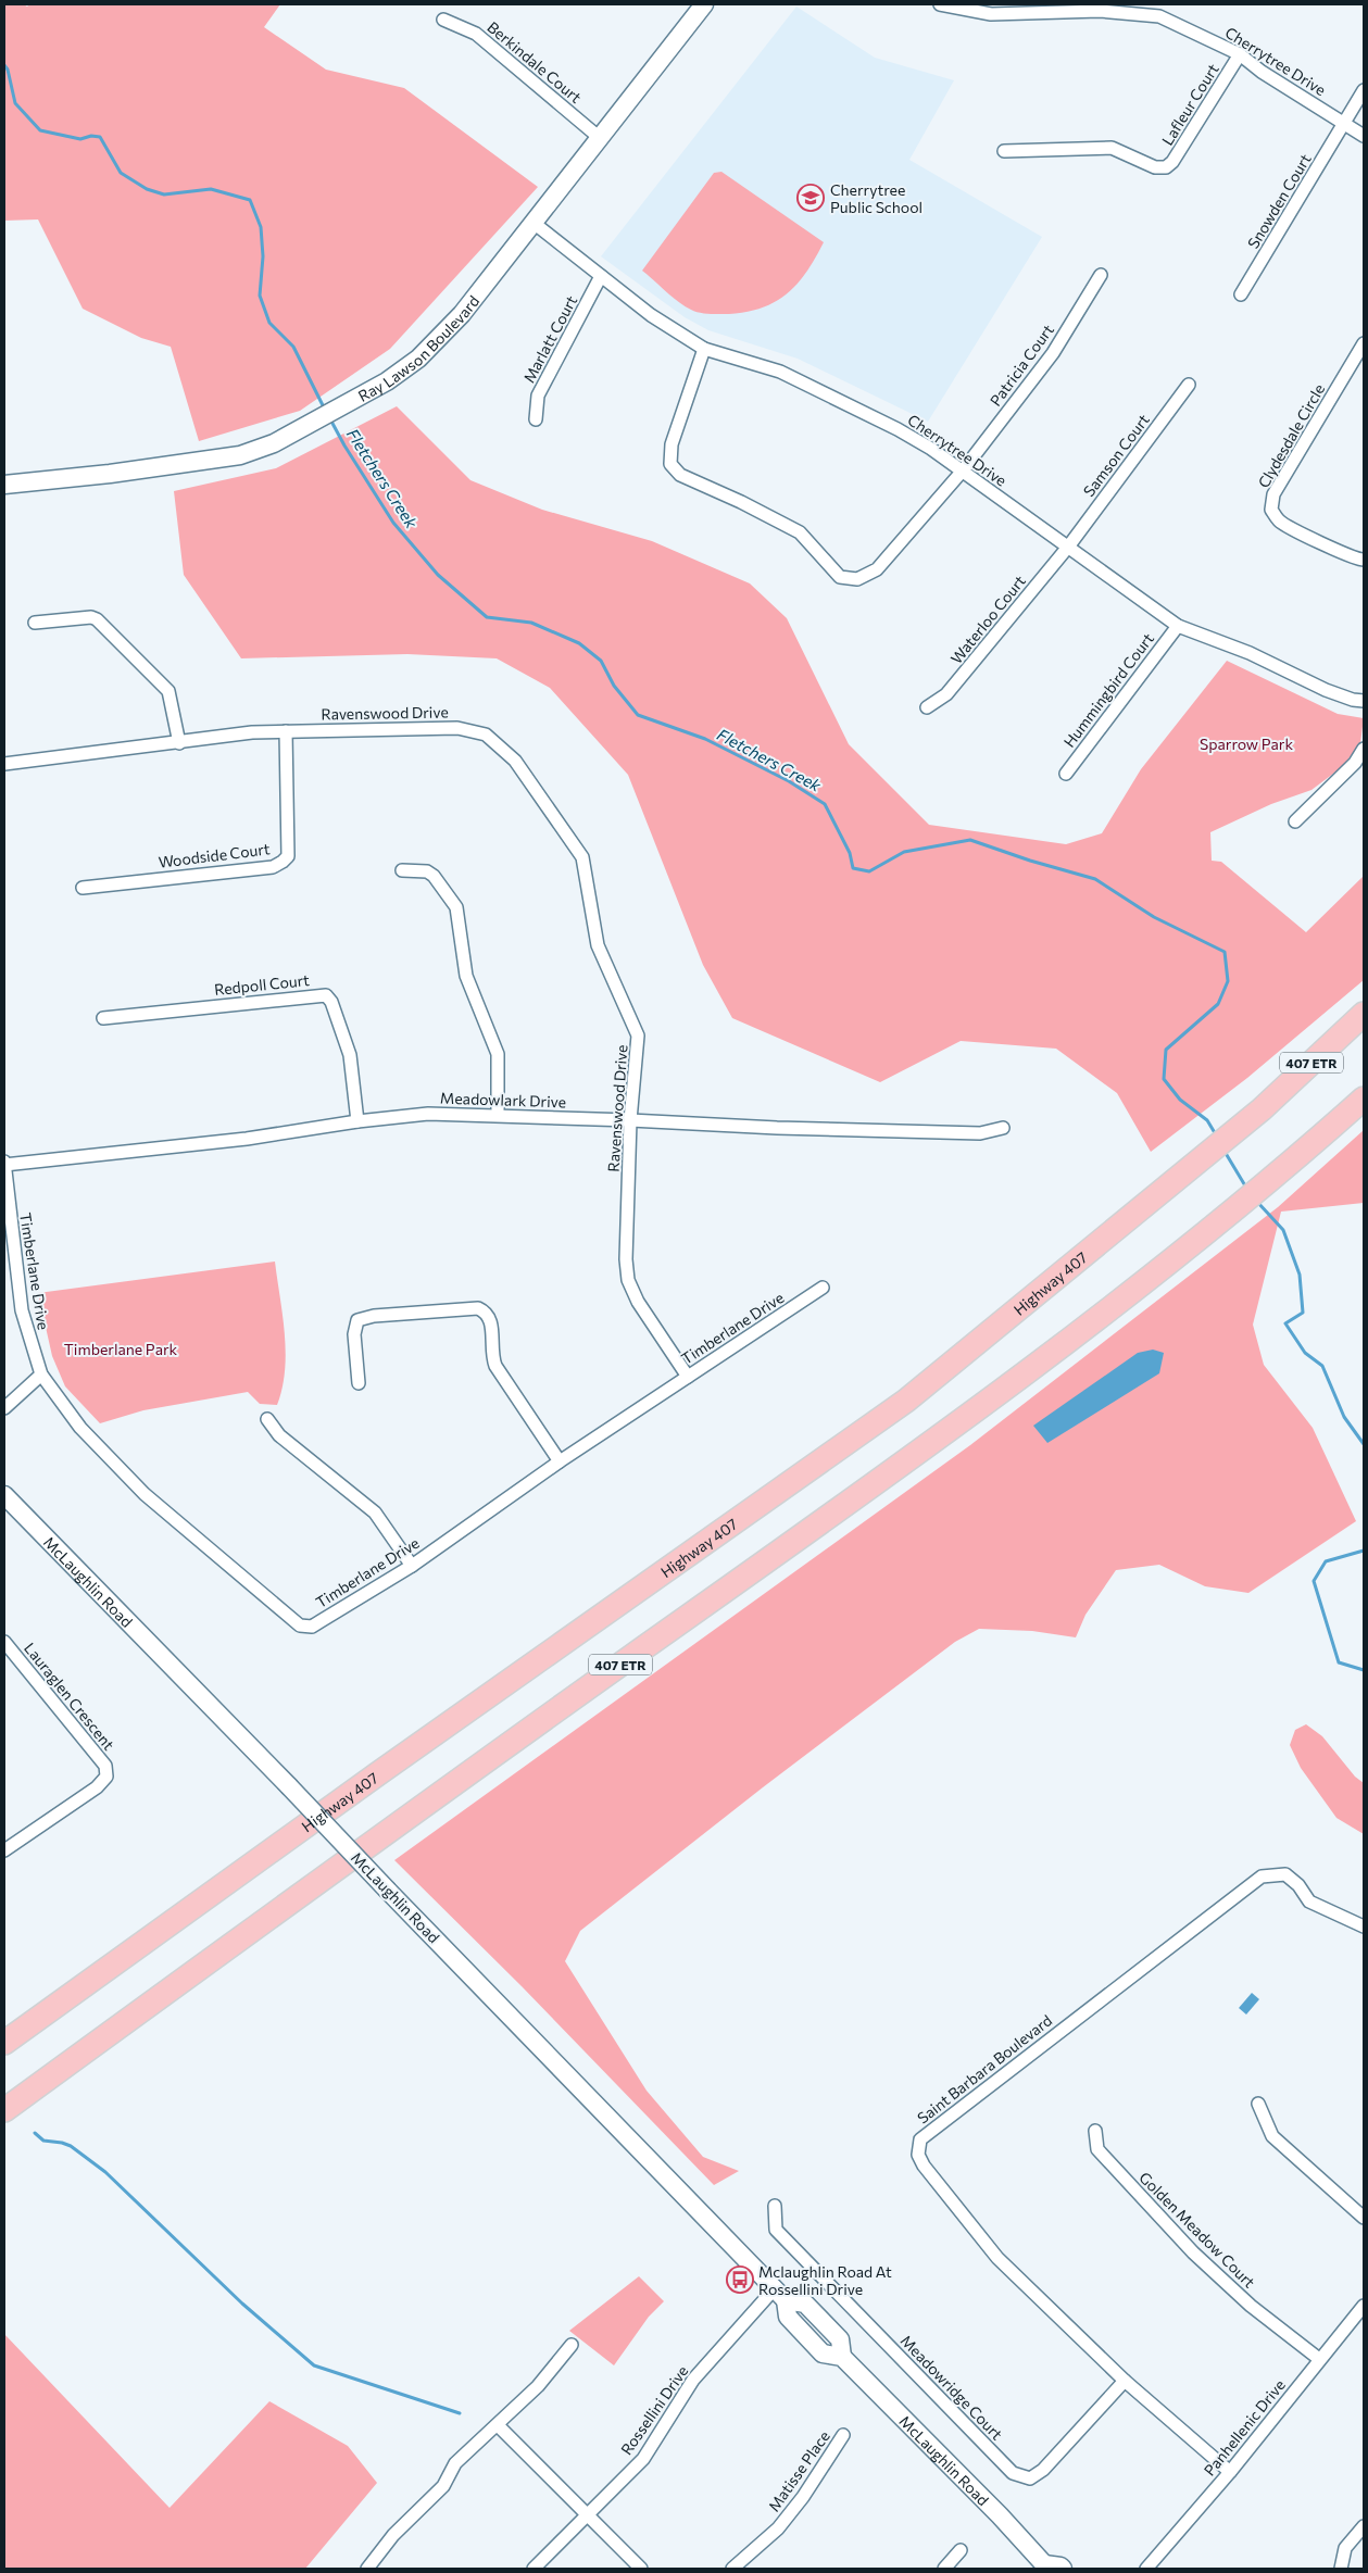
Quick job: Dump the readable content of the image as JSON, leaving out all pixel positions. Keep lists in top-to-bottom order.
{
  "streets": {
    "highway": ["407 ETR", "Highway 407"],
    "street": [
      "Cherrytree Drive",
      "Berkindale Court",
      "Lafleur Court",
      "Snowden Court",
      "Marlatt Court",
      "Ray Lawson Boulevard",
      "Patricia Court",
      "Clydesdale Circle",
      "Samson Court",
      "Waterloo Court",
      "Hummingbird Court",
      "Ravenswood Drive",
      "Woodside Court",
      "Redpoll Court",
      "Meadowlark Drive",
      "Timberlane Drive",
      "McLaughlin Road",
      "Lauraglen Crescent",
      "Saint Barbara Boulevard",
      "Golden Meadow Court",
      "Meadowridge Court",
      "Rossellini Drive",
      "Panhellenic Drive",
      "Matisse Place"
    ]
  },
  "crossings": [
    ["Cherrytree Drive", "Lafleur Court"],
    ["Cherrytree Drive", "Snowden Court"],
    ["Cherrytree Drive", "Marlatt Court"],
    ["Cherrytree Drive", "Ray Lawson Boulevard"],
    ["Cherrytree Drive", "Patricia Court"],
    ["Cherrytree Drive", "Samson Court"],
    ["Cherrytree Drive", "Waterloo Court"],
    ["Cherrytree Drive", "Hummingbird Court"],
    ["Berkindale Court", "Ray Lawson Boulevard"],
    ["Samson Court", "Waterloo Court"],
    ["Ravenswood Drive", "Woodside Court"],
    ["Ravenswood Drive", "Meadowlark Drive"],
    ["Ravenswood Drive", "Timberlane Drive"],
    ["Redpoll Court", "Meadowlark Drive"],
    ["Meadowlark Drive", "Timberlane Drive"],
    ["McLaughlin Road", "Rossellini Drive"],
    ["Saint Barbara Boulevard", "Meadowridge Court"],
    ["Saint Barbara Boulevard", "Panhellenic Drive"],
    ["Golden Meadow Court", "Panhellenic Drive"]
  ],
  "water": ["Fletchers Creek"],
  "parks": ["Sparrow Park", "Timberlane Park"],
  "places": {
    "school or university": ["Cherrytree Public School"],
    "bus stop": ["Mclaughlin Road At Rossellini Drive"]
  }
}
